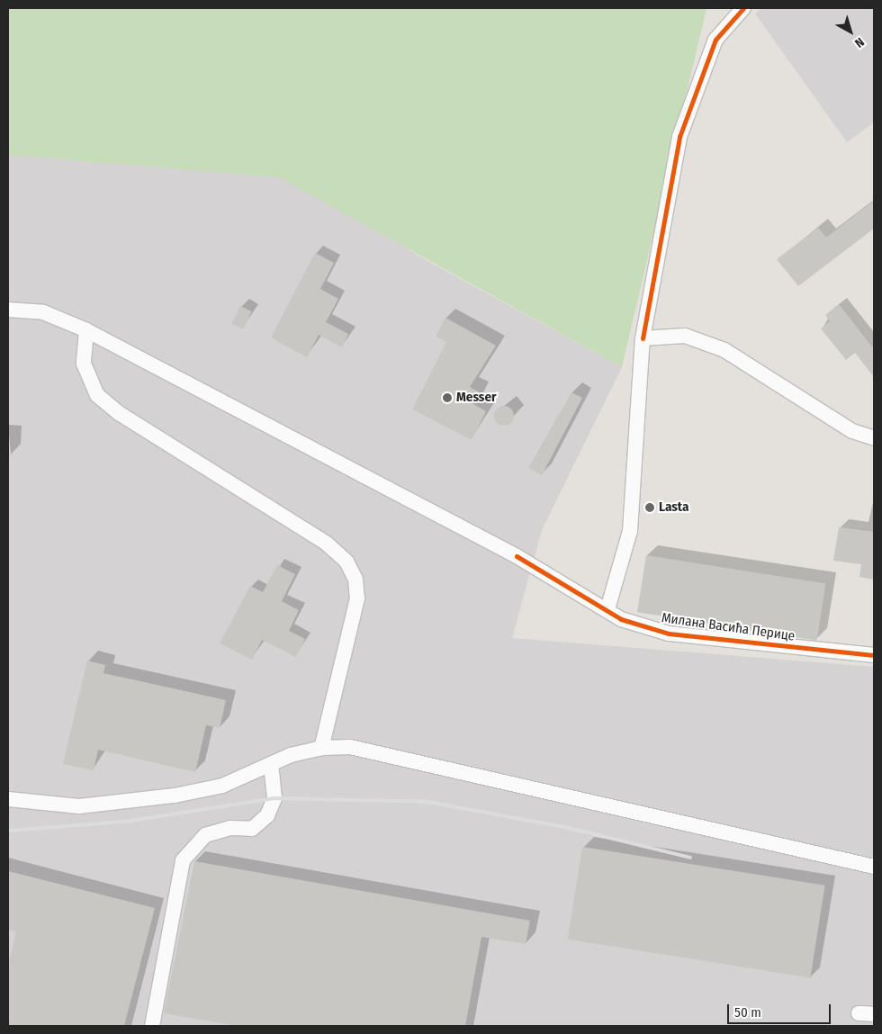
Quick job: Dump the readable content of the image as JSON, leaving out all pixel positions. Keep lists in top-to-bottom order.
{
  "streets": {
    "street": ["Милана Васића Перице"]
  },
  "places": ["Messer", "Lasta"],
  "scale_bar": "50 m",
  "north": "bottom right"
}
